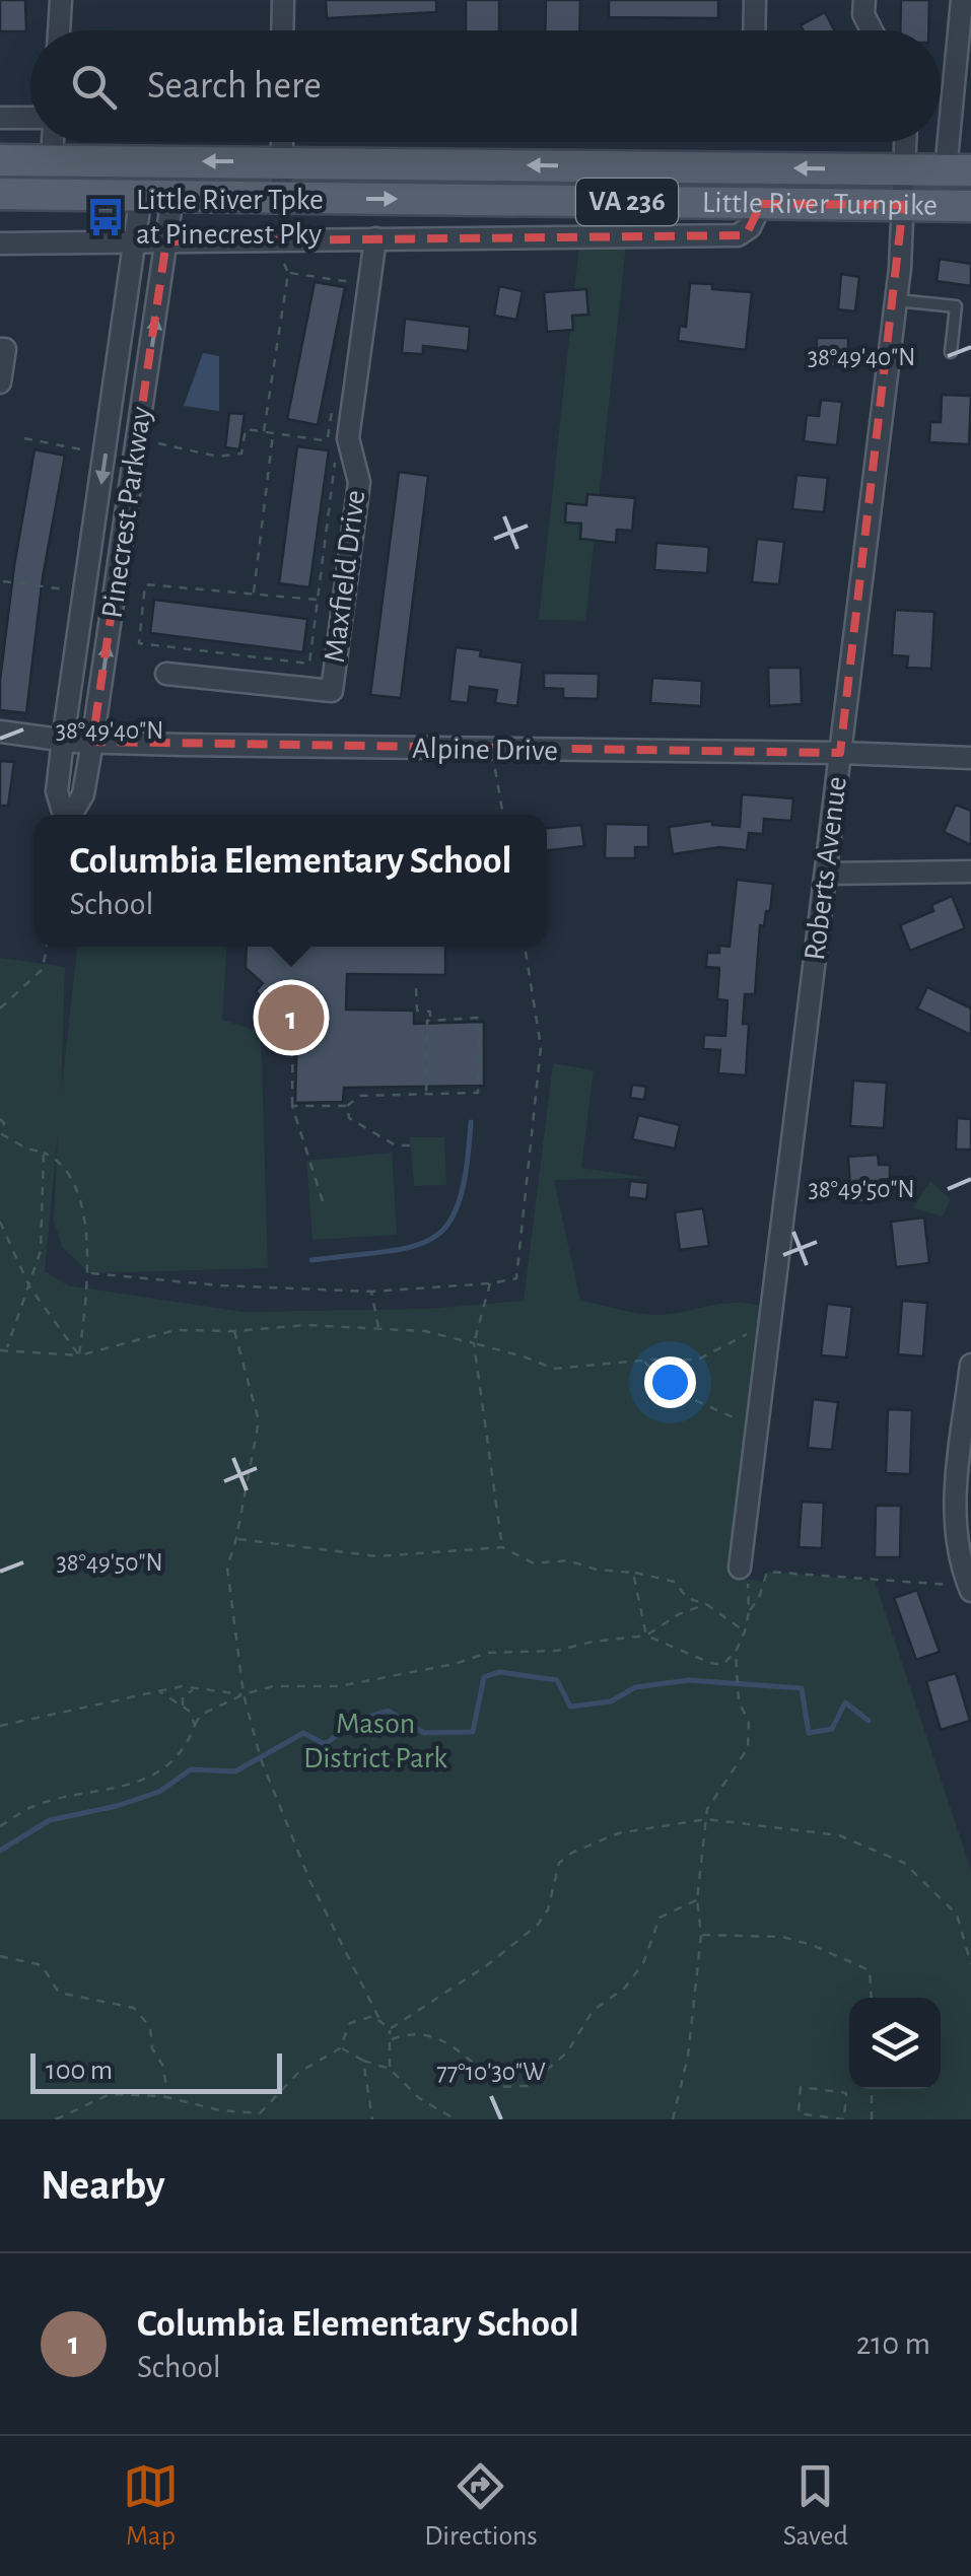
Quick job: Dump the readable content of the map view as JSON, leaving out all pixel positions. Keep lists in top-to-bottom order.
{
  "streets": {
    "main road": ["VA 236", "Little River Turnpike"],
    "street": [
      "Pinecrest Parkway",
      "Maxfield Drive",
      "Alpine Drive",
      "Roberts Avenue"
    ]
  },
  "crossings": [
    ["Little River Turnpike", "Pinecrest Parkway"],
    ["Little River Turnpike", "Roberts Avenue"],
    ["Pinecrest Parkway", "Alpine Drive"],
    ["Alpine Drive", "Roberts Avenue"]
  ],
  "parks": ["Mason District Park"],
  "places": {
    "bus stop": ["Little River Tpke at Pinecrest Pky"]
  },
  "scale_bar": "100 m",
  "page": {
    "search": "Search here",
    "popup": ["Columbia Elementary School", "School"],
    "pins": "1",
    "scale": "100 m",
    "heading": "Nearby",
    "list": [
      {
        "mark": "1",
        "name": "Columbia Elementary School",
        "note": "School",
        "value": "210 m"
      }
    ],
    "nav": ["Map", "Directions", "Saved"]
  },
  "coordinates": ["38°49'40\"N", "38°49'50\"N", "77°10'30\"W"]
}
